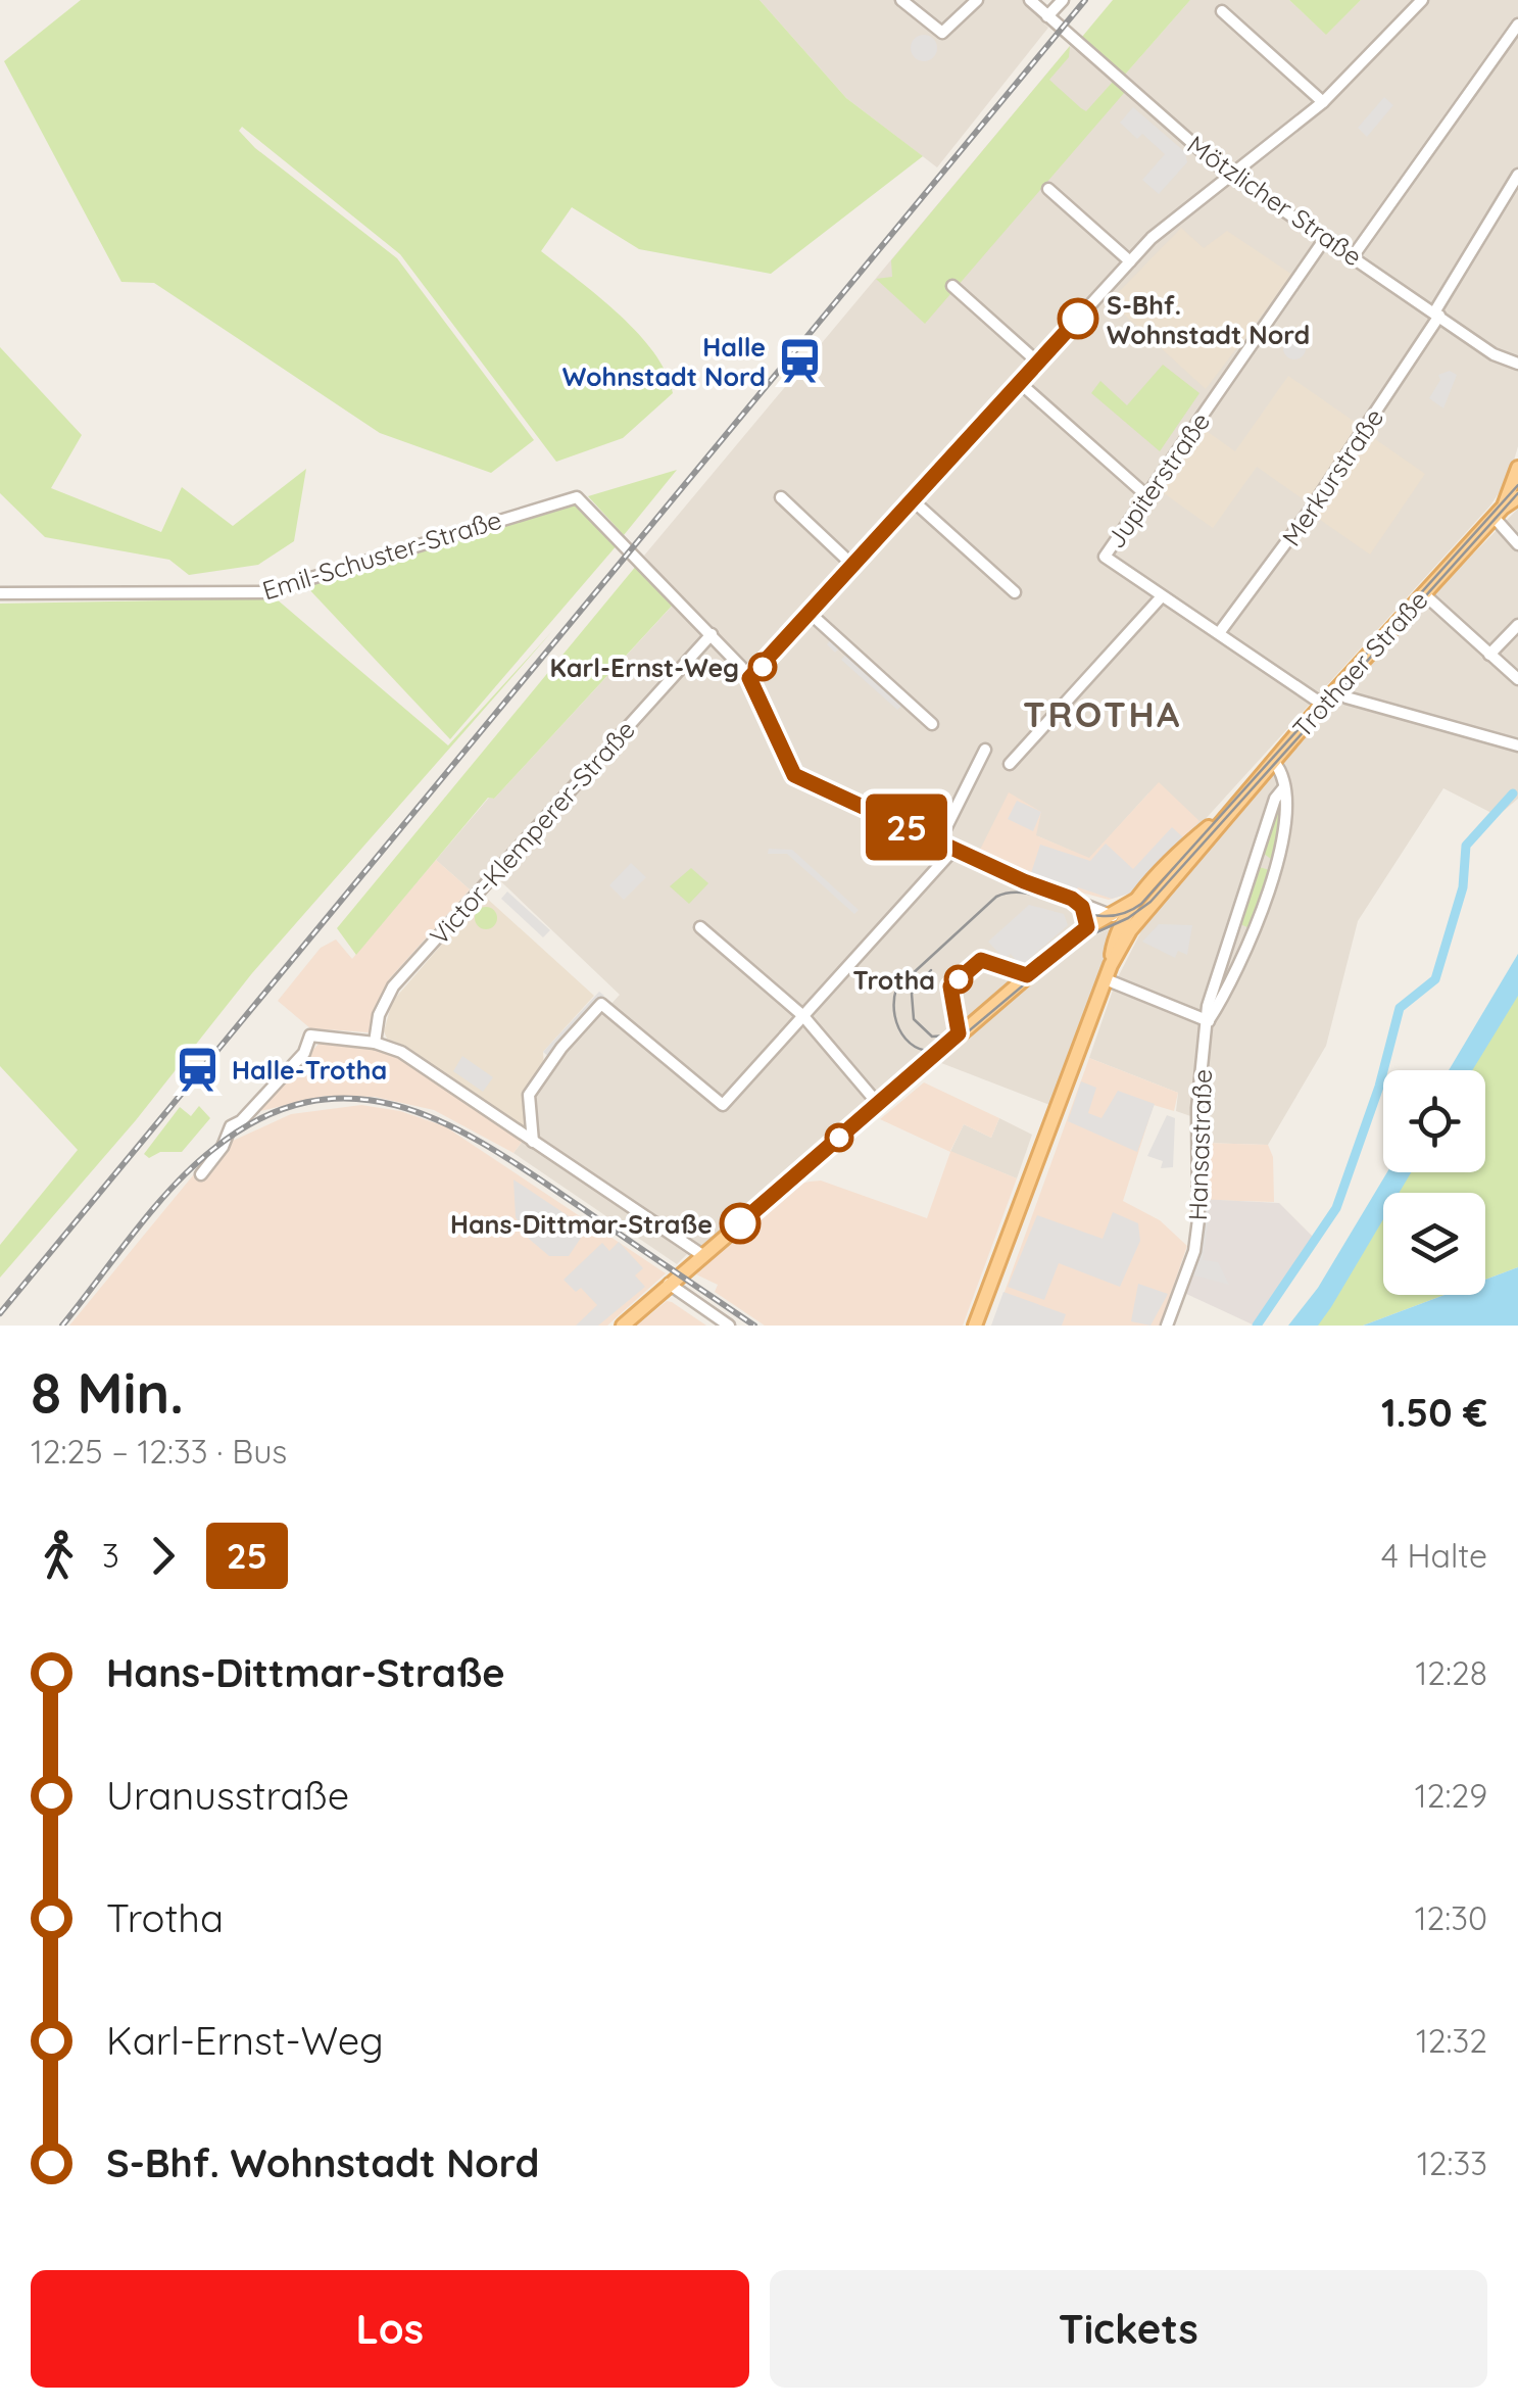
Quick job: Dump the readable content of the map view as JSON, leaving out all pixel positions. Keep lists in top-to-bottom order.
{
  "streets": {
    "main road": ["Trothaer Straße"],
    "street": [
      "Mötzlicher Straße",
      "Merkurstraße",
      "Jupiterstraße",
      "Emil-Schuster-Straße",
      "Victor-Klemperer-Straße",
      "Hansastraße"
    ]
  },
  "crossings": [
    ["Mötzlicher Straße", "Merkurstraße"],
    ["Mötzlicher Straße", "Jupiterstraße"],
    ["Merkurstraße", "Jupiterstraße"],
    ["Jupiterstraße", "Trothaer Straße"],
    ["Emil-Schuster-Straße", "Victor-Klemperer-Straße"]
  ],
  "districts": ["TROTHA"],
  "places": {
    "other": [
      "S-Bhf. Wohnstadt Nord",
      "Karl-Ernst-Weg",
      "Trotha",
      "Hans-Dittmar-Straße"
    ],
    "station": ["Halle Wohnstadt Nord", "Halle-Trotha"]
  },
  "lines": ["bus line 25"],
  "page": {
    "on_map": "25",
    "heading": ["8 Min.", "12:25 – 12:33 · Bus", "1.50 €"],
    "legs": ["3", "25", "4 Halte"],
    "list": [
      {
        "name": "Hans-Dittmar-Straße",
        "value": "12:28"
      },
      {
        "name": "Uranusstraße",
        "value": "12:29"
      },
      {
        "name": "Trotha",
        "value": "12:30"
      },
      {
        "name": "Karl-Ernst-Weg",
        "value": "12:32"
      },
      {
        "name": "S-Bhf. Wohnstadt Nord",
        "value": "12:33"
      }
    ],
    "buttons": ["Los", "Tickets"]
  }
}
